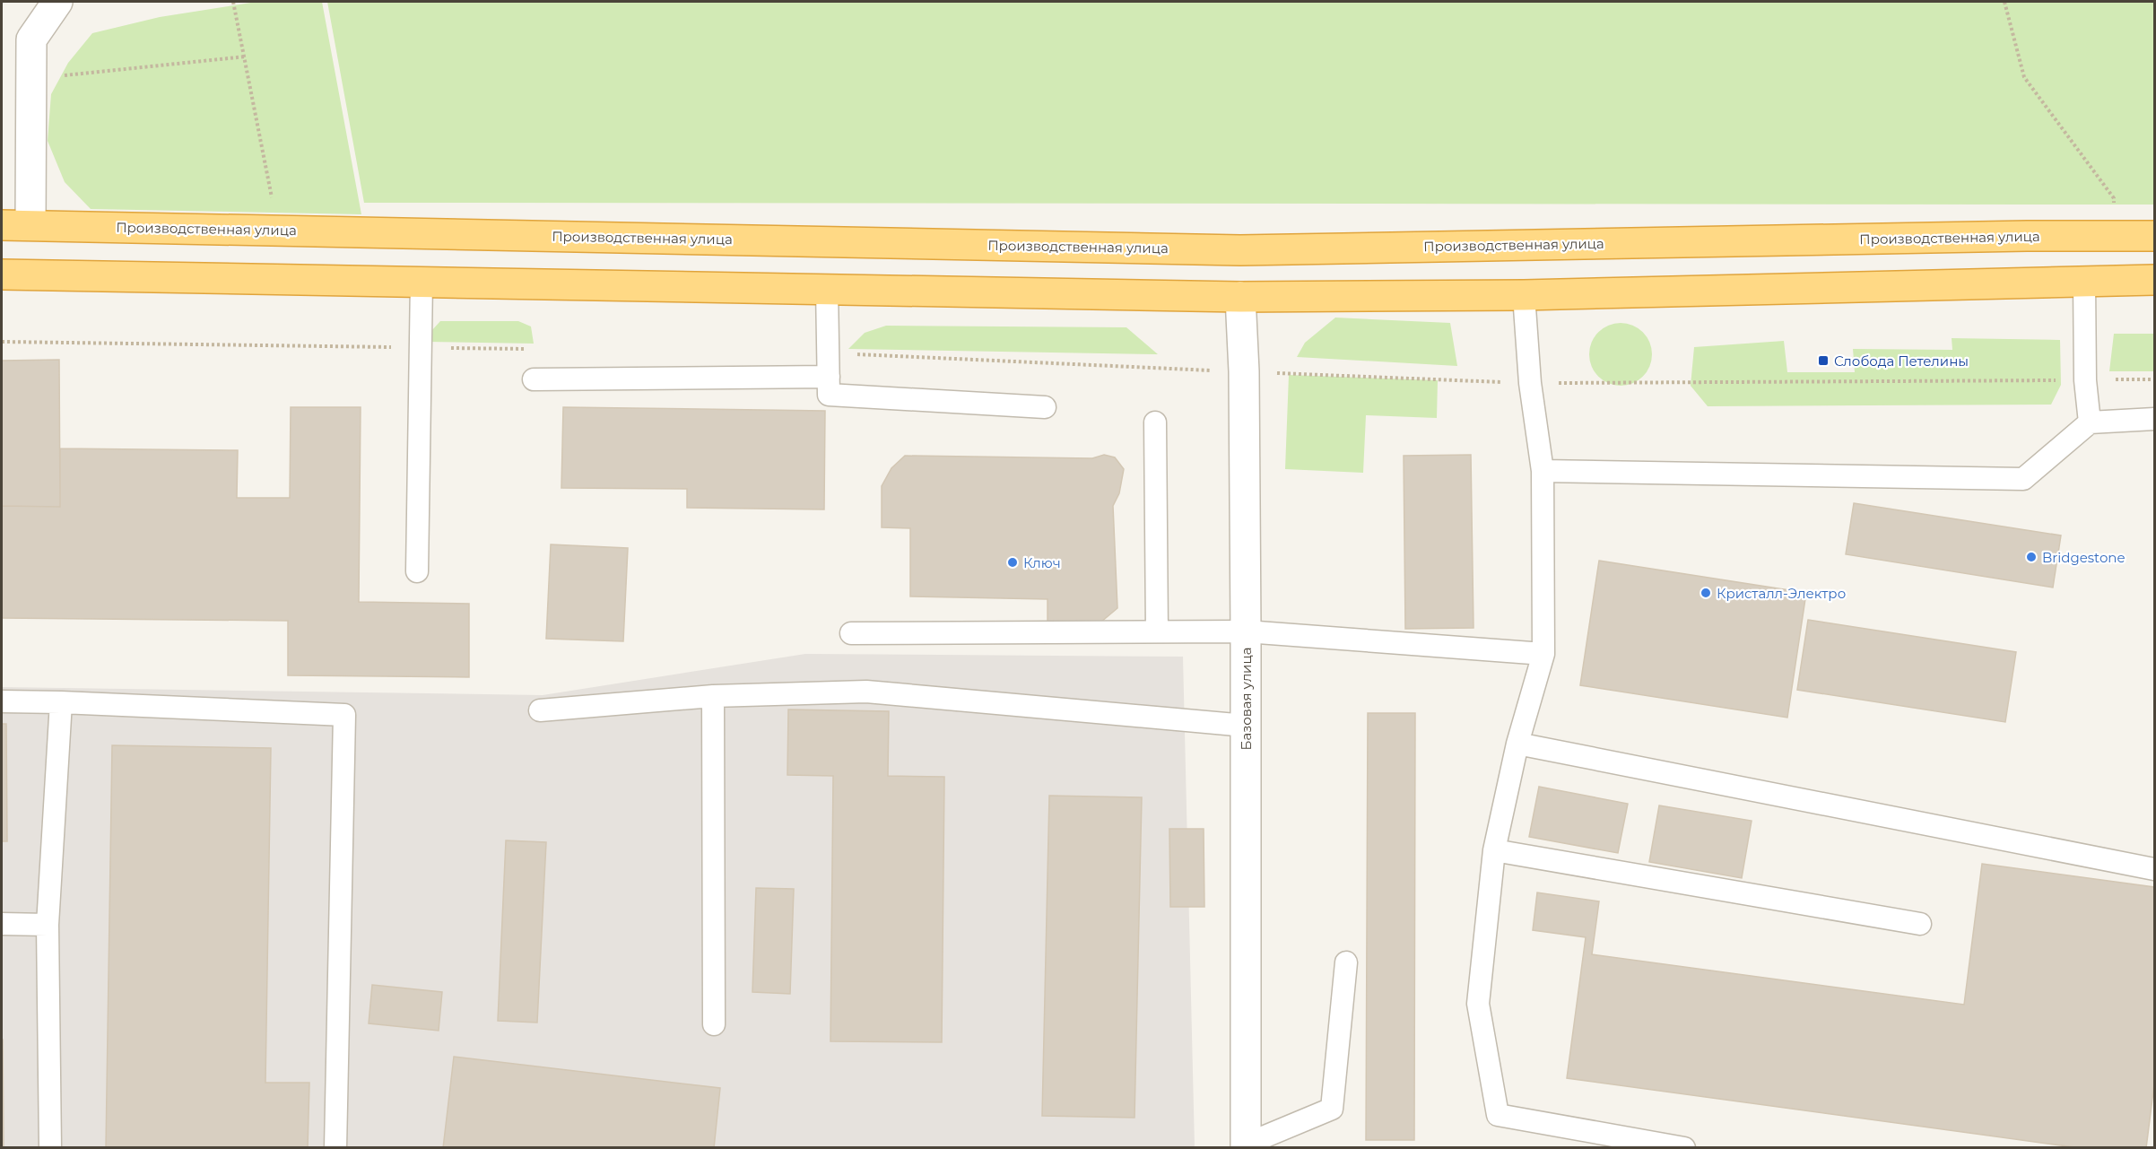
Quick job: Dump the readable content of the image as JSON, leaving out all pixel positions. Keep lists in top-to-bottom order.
{
  "streets": {
    "highway": ["Производственная улица", "Базовая улица"]
  },
  "crossings": [
    ["Производственная улица", "Базовая улица"]
  ],
  "places": {
    "transit": ["Слобода Петелины"],
    "other": ["Bridgestone", "Ключ", "Кристалл-Электро"]
  }
}
